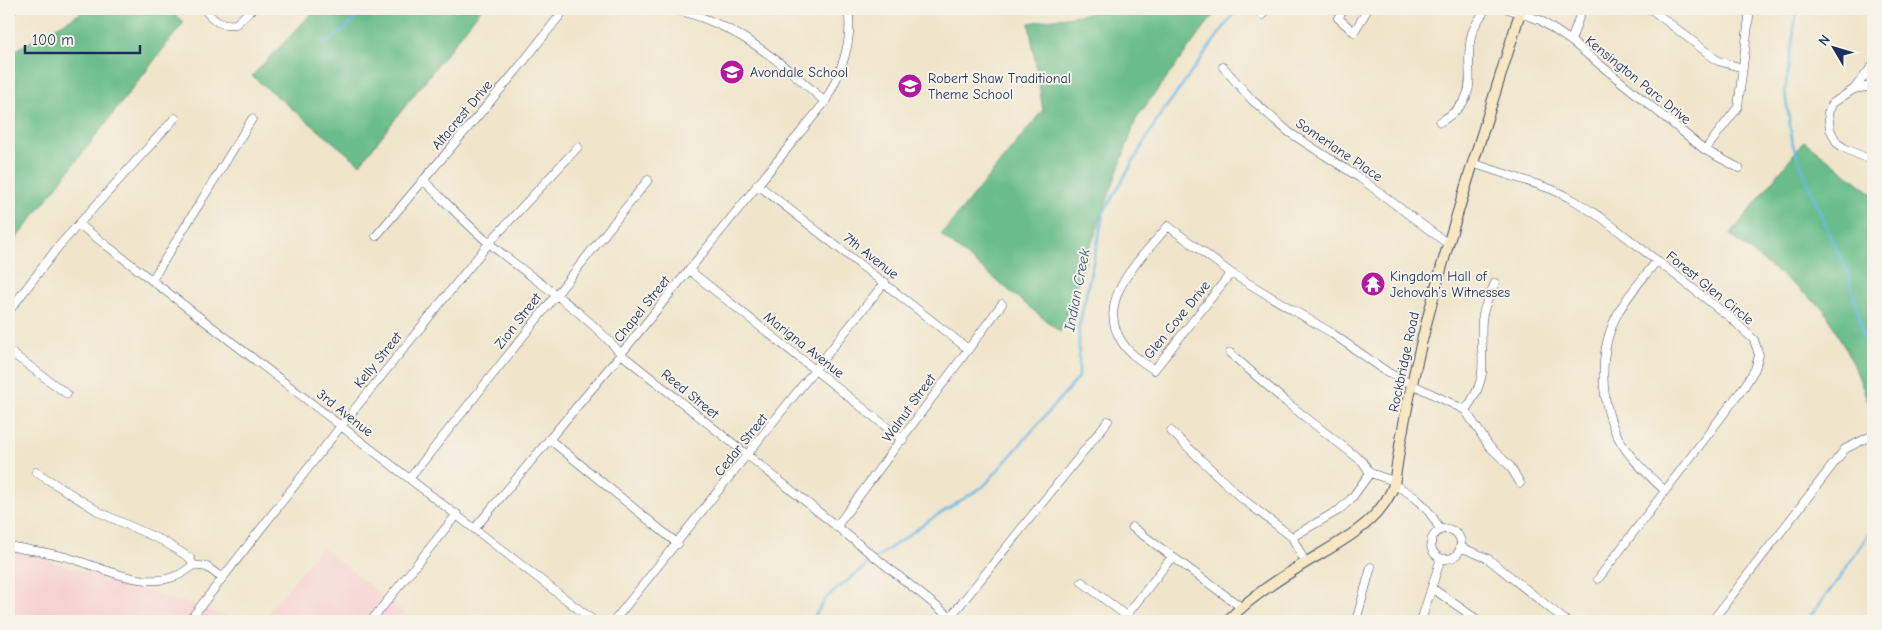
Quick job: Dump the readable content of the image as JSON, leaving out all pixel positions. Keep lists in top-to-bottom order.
{
  "streets": {
    "street": [
      "Kensington Parc Drive",
      "Altacrest Drive",
      "Somerlane Place",
      "7th Avenue",
      "Forest Glen Circle",
      "Chapel Street",
      "Glen Cove Drive",
      "Zion Street",
      "Marigna Avenue",
      "Kelly Street",
      "Rockbridge Road",
      "Reed Street",
      "Walnut Street",
      "3rd Avenue",
      "Cedar Street"
    ]
  },
  "crossings": [
    ["Kensington Parc Drive", "Rockbridge Road"],
    ["Altacrest Drive", "Reed Street"],
    ["Somerlane Place", "Rockbridge Road"],
    ["7th Avenue", "Chapel Street"],
    ["7th Avenue", "Walnut Street"],
    ["7th Avenue", "Cedar Street"],
    ["Forest Glen Circle", "Rockbridge Road"],
    ["Chapel Street", "Marigna Avenue"],
    ["Chapel Street", "Reed Street"],
    ["Chapel Street", "3rd Avenue"],
    ["Glen Cove Drive", "Rockbridge Road"],
    ["Zion Street", "Reed Street"],
    ["Zion Street", "3rd Avenue"],
    ["Marigna Avenue", "Walnut Street"],
    ["Marigna Avenue", "Cedar Street"],
    ["Kelly Street", "Reed Street"],
    ["Kelly Street", "3rd Avenue"],
    ["Reed Street", "Walnut Street"],
    ["Reed Street", "Cedar Street"]
  ],
  "water": ["Indian Creek"],
  "places": {
    "school or university": ["Avondale School", "Robert Shaw Traditional Theme School"],
    "temple": ["Kingdom Hall of Jehovah’s Witnesses"]
  },
  "scale_bar": "100 m",
  "north": "top left"
}
